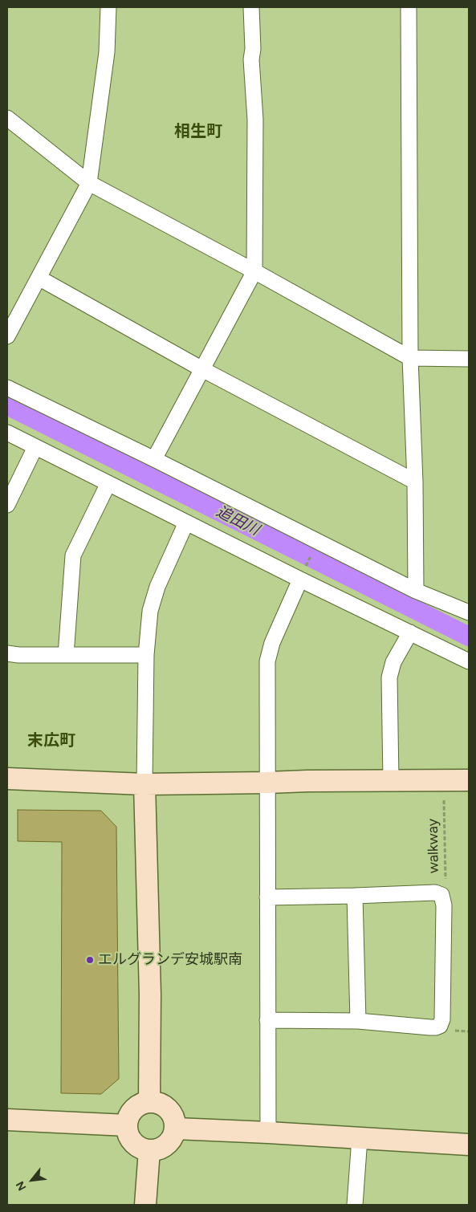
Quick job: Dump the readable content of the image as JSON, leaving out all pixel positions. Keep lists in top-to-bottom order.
{
  "streets": {
    "path": ["walkway"]
  },
  "districts": ["相生町", "末広町"],
  "water": ["追田川"],
  "places": ["エルグランデ安城駅南"],
  "north": "bottom left"
}
